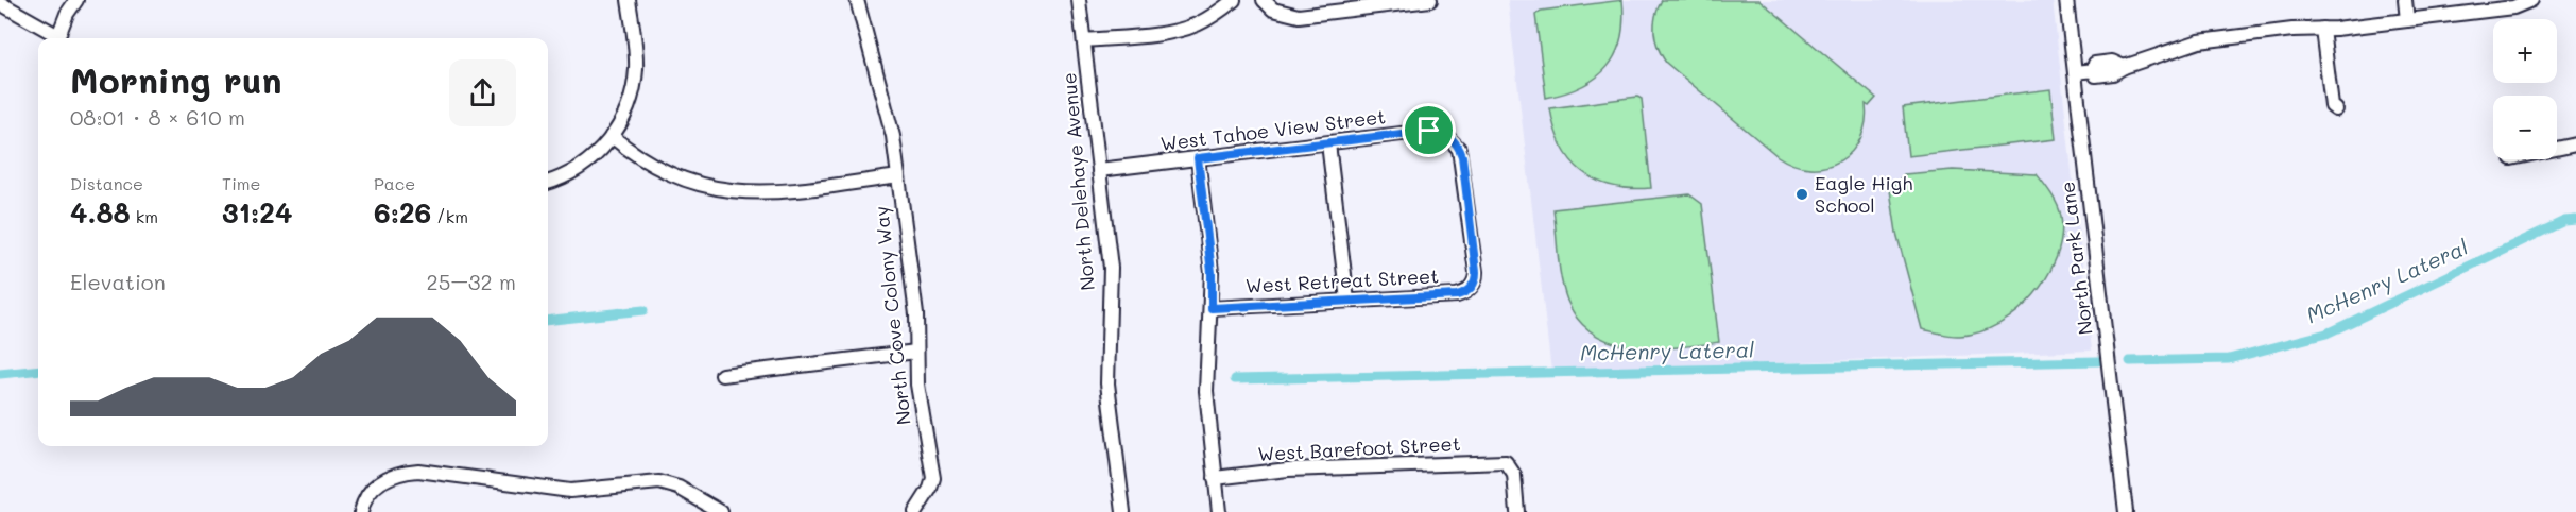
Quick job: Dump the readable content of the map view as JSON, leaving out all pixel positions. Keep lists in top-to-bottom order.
{
  "streets": {
    "street": [
      "West Tahoe View Street",
      "North Delehaye Avenue",
      "North Park Lane",
      "West Retreat Street",
      "North Cove Colony Way",
      "West Barefoot Street"
    ]
  },
  "crossings": [
    ["West Tahoe View Street", "North Delehaye Avenue"],
    ["West Tahoe View Street", "West Retreat Street"]
  ],
  "water": ["McHenry Lateral"],
  "places": ["Eagle High School"],
  "page": {
    "map_buttons": ["+", "−"],
    "heading": ["Morning run", "08:01 · 8 × 610 m"],
    "stats": [
      ["Distance", "4.88 km"],
      ["Time", "31:24"],
      ["Pace", "6:26 /km"]
    ],
    "chart": ["Elevation", "25–32 m"]
  }
}
